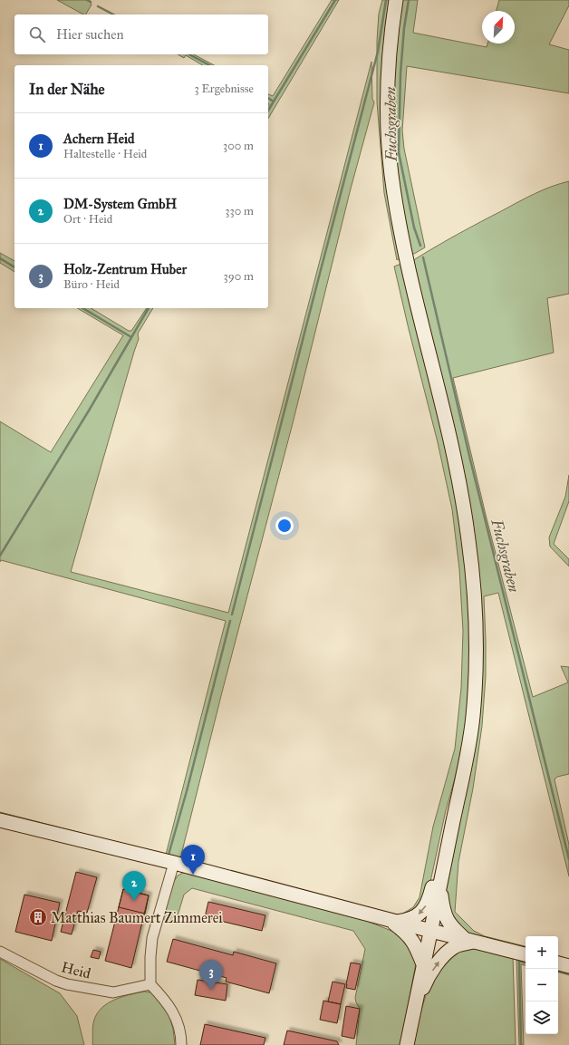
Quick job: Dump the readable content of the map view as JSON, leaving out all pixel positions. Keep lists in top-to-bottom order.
{
  "streets": {
    "street": ["Heid"]
  },
  "water": ["Fuchsgraben"],
  "places": {
    "building": ["Matthias Baumert Zimmerei"]
  },
  "north": "top right",
  "page": {
    "search": "Hier suchen",
    "heading": ["In der Nähe", "3 Ergebnisse"],
    "list": [
      {
        "mark": "1",
        "name": "Achern Heid",
        "note": "Haltestelle · Heid",
        "value": "300 m"
      },
      {
        "mark": "2",
        "name": "DM-System GmbH",
        "note": "Ort · Heid",
        "value": "330 m"
      },
      {
        "mark": "3",
        "name": "Holz-Zentrum Huber",
        "note": "Büro · Heid",
        "value": "390 m"
      }
    ],
    "pins": ["1", "2", "3"],
    "map_buttons": ["+", "−"]
  }
}
